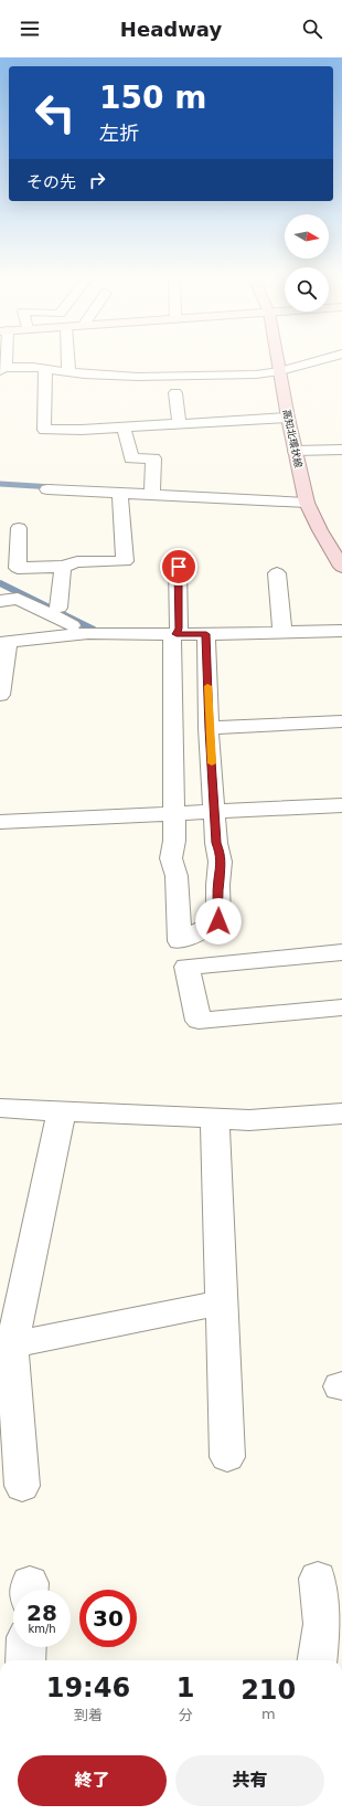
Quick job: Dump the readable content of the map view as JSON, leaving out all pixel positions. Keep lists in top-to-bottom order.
{
  "streets": {
    "main road": ["高知北環状線"]
  },
  "north": "right",
  "page": {
    "header": "Headway",
    "turn": ["150 m", "左折"],
    "then": "その先",
    "speed": "28 km/h",
    "limit": "30",
    "eta": [
      "19:46",
      "到着",
      "1",
      "分",
      "210",
      "m"
    ],
    "buttons": ["終了", "共有"]
  }
}
